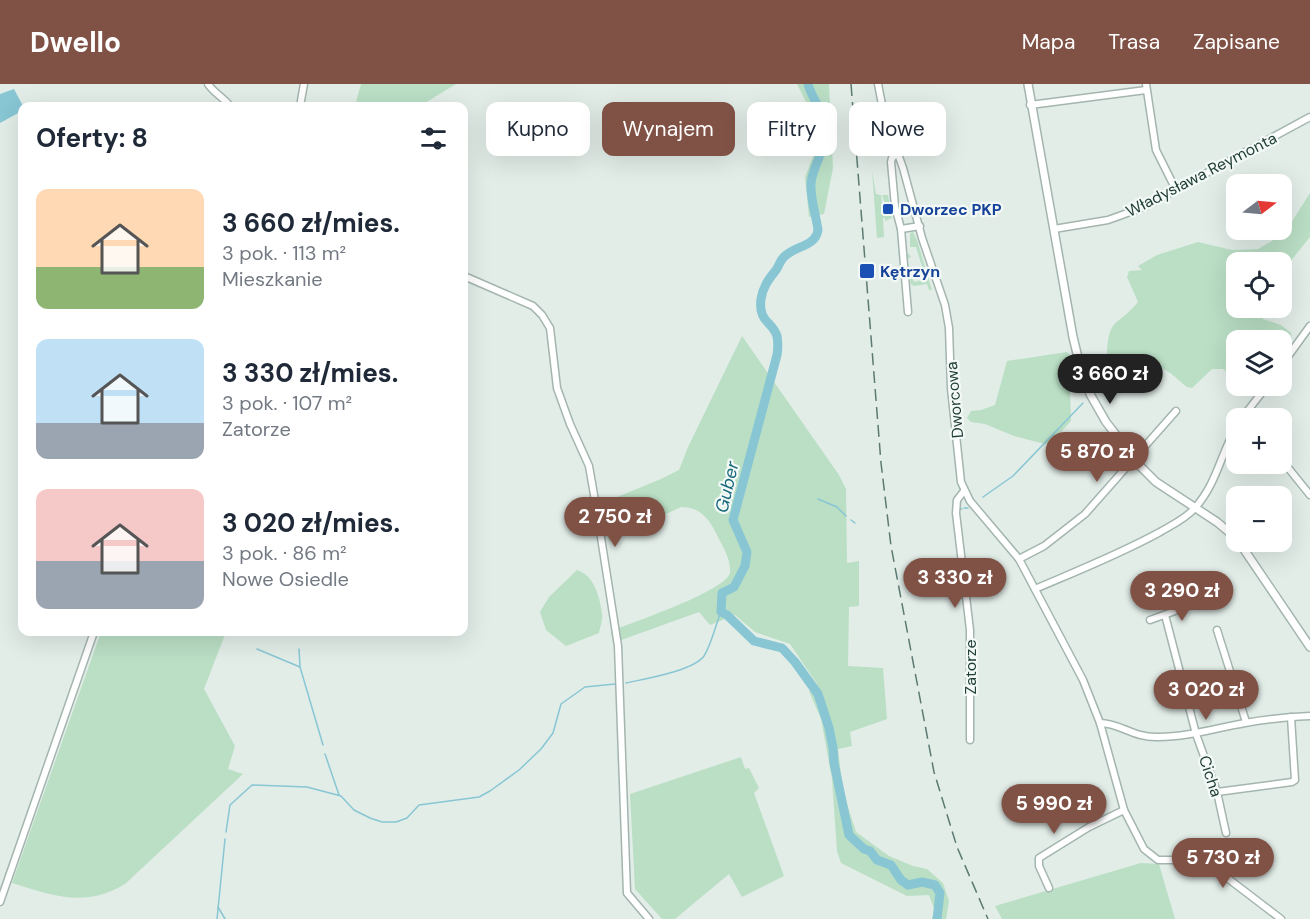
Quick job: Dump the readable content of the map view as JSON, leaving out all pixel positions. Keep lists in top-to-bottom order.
{
  "streets": {
    "street": [
      "Władysława Reymonta",
      "Dworcowa",
      "Zatorze",
      "Cicha"
    ]
  },
  "crossings": [
    ["Dworcowa", "Zatorze"]
  ],
  "water": ["Guber"],
  "places": {
    "transit": ["Dworzec PKP", "Kętrzyn"]
  },
  "north": "right",
  "page": {
    "header": "Dwello",
    "nav": ["Mapa", "Trasa", "Zapisane"],
    "chip": [
      "Kupno",
      "Wynajem",
      "Filtry",
      "Nowe"
    ],
    "heading": "Oferty: 8",
    "map_buttons": ["+", "−"],
    "list": [
      {
        "name": "3 660 zł/mies.",
        "note": "3 pok. · 113 m² · Mieszkanie"
      },
      {
        "name": "3 330 zł/mies.",
        "note": "3 pok. · 107 m² · Zatorze"
      },
      {
        "name": "3 020 zł/mies.",
        "note": "3 pok. · 86 m² · Nowe Osiedle"
      }
    ],
    "price": [
      "3 660 zł",
      "5 870 zł",
      "2 750 zł",
      "3 330 zł",
      "3 290 zł",
      "3 020 zł",
      "5 990 zł",
      "5 730 zł"
    ]
  }
}
